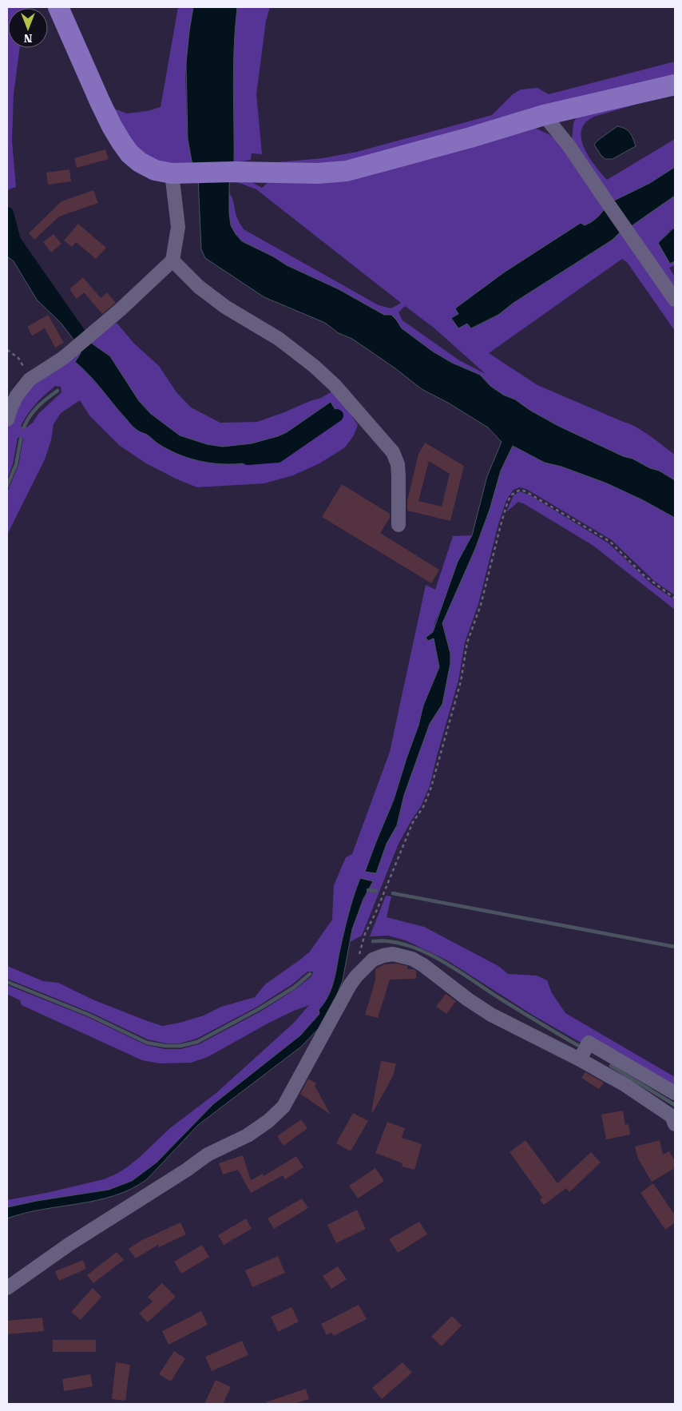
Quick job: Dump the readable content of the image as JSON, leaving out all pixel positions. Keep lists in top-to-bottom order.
{
  "north": "bottom"
}
